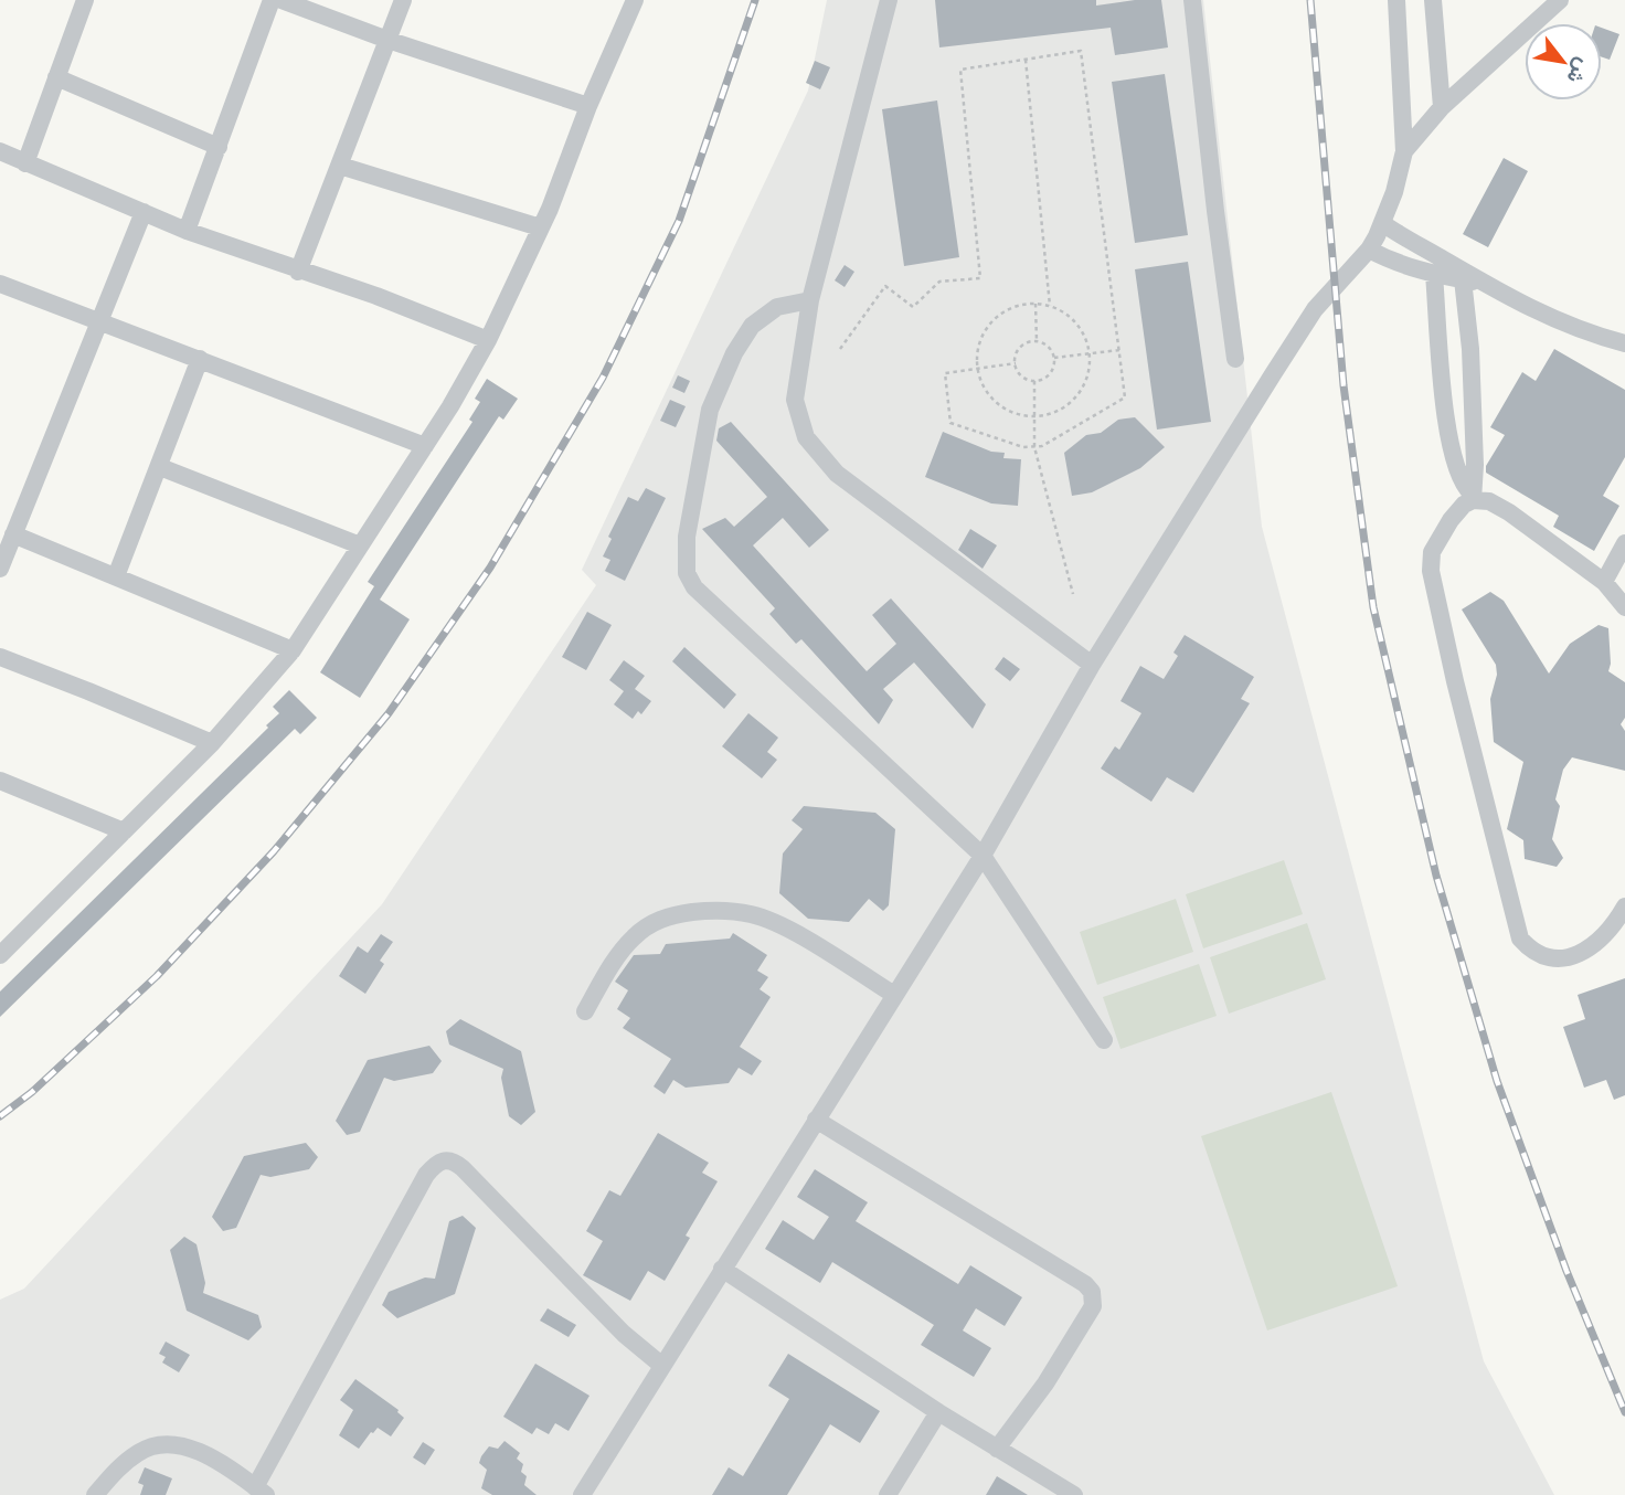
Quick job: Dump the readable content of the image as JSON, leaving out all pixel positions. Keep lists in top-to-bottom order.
{
  "north": "bottom right"
}
